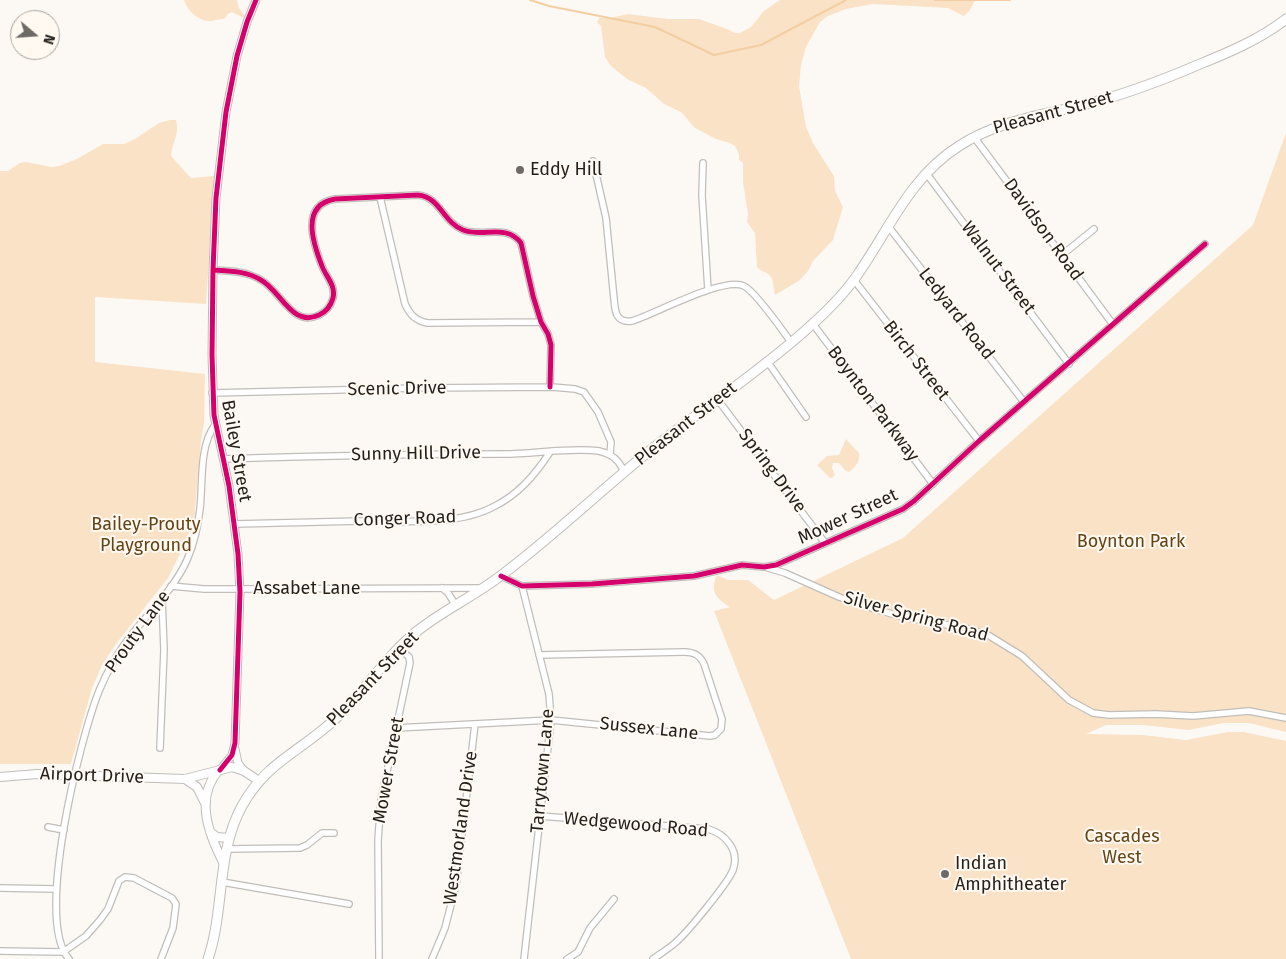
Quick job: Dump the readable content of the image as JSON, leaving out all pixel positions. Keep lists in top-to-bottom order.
{
  "streets": {
    "main road": ["Pleasant Street", "Airport Drive"],
    "street": [
      "Davidson Road",
      "Walnut Street",
      "Ledyard Road",
      "Birch Street",
      "Scenic Drive",
      "Boynton Parkway",
      "Bailey Street",
      "Sunny Hill Drive",
      "Spring Drive",
      "Mower Street",
      "Conger Road",
      "Assabet Lane",
      "Silver Spring Road",
      "Prouty Lane",
      "Sussex Lane",
      "Tarrytown Lane",
      "Wedgewood Road",
      "Westmorland Drive"
    ]
  },
  "crossings": [
    ["Pleasant Street", "Davidson Road"],
    ["Pleasant Street", "Walnut Street"],
    ["Pleasant Street", "Ledyard Road"],
    ["Pleasant Street", "Birch Street"],
    ["Pleasant Street", "Boynton Parkway"],
    ["Pleasant Street", "Spring Drive"],
    ["Pleasant Street", "Mower Street"],
    ["Pleasant Street", "Assabet Lane"],
    ["Davidson Road", "Mower Street"],
    ["Walnut Street", "Mower Street"],
    ["Ledyard Road", "Mower Street"],
    ["Birch Street", "Mower Street"],
    ["Scenic Drive", "Bailey Street"],
    ["Scenic Drive", "Sunny Hill Drive"],
    ["Boynton Parkway", "Mower Street"],
    ["Bailey Street", "Sunny Hill Drive"],
    ["Bailey Street", "Conger Road"],
    ["Bailey Street", "Assabet Lane"],
    ["Bailey Street", "Prouty Lane"],
    ["Bailey Street", "Airport Drive"],
    ["Sunny Hill Drive", "Conger Road"],
    ["Spring Drive", "Mower Street"],
    ["Mower Street", "Silver Spring Road"],
    ["Mower Street", "Sussex Lane"],
    ["Mower Street", "Tarrytown Lane"],
    ["Assabet Lane", "Prouty Lane"],
    ["Prouty Lane", "Airport Drive"],
    ["Sussex Lane", "Tarrytown Lane"],
    ["Sussex Lane", "Westmorland Drive"],
    ["Tarrytown Lane", "Wedgewood Road"]
  ],
  "parks": ["Bailey-Prouty Playground", "Boynton Park", "Cascades West"],
  "places": ["Eddy Hill", "Indian Amphitheater"],
  "north": "right"
}
